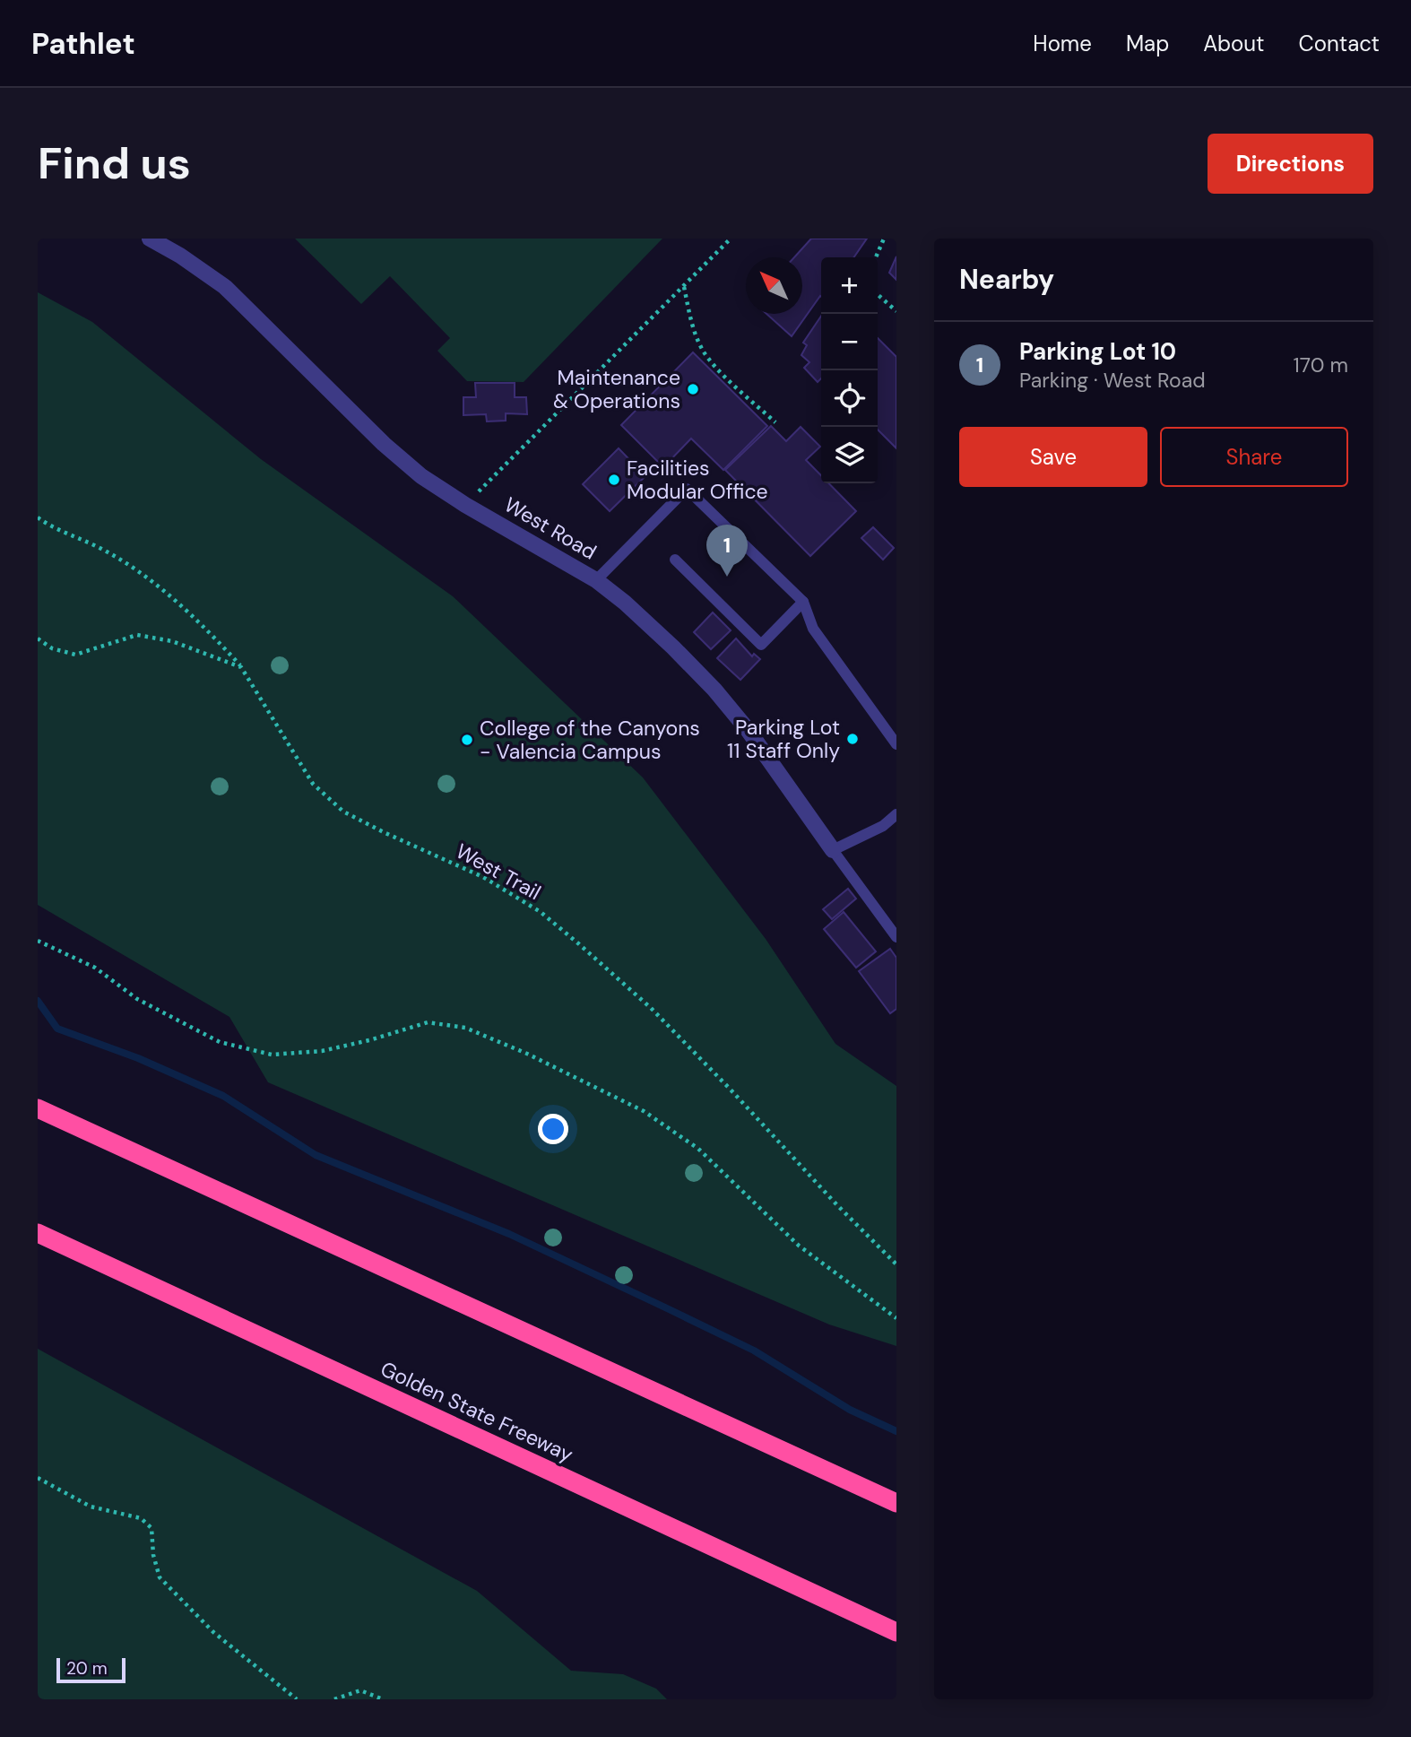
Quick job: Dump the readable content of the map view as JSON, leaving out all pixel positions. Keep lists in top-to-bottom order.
{
  "streets": {
    "highway": ["Golden State Freeway"],
    "street": ["West Road"],
    "path": ["West Trail"]
  },
  "places": [
    "Maintenance & Operations",
    "Facilities Modular Office",
    "Parking Lot 11 Staff Only",
    "College of the Canyons - Valencia Campus"
  ],
  "scale_bar": "20 m",
  "north": "top left",
  "page": {
    "header": "Pathlet",
    "nav": [
      "Home",
      "Map",
      "About",
      "Contact"
    ],
    "buttons": [
      "Directions",
      ["Save", "Share"]
    ],
    "title": "Find us",
    "heading": "Nearby",
    "map_buttons": ["+", "−"],
    "list": [
      {
        "mark": "1",
        "name": "Parking Lot 10",
        "note": "Parking · West Road",
        "value": "170 m"
      }
    ],
    "pins": "1",
    "scale": "20 m"
  }
}
